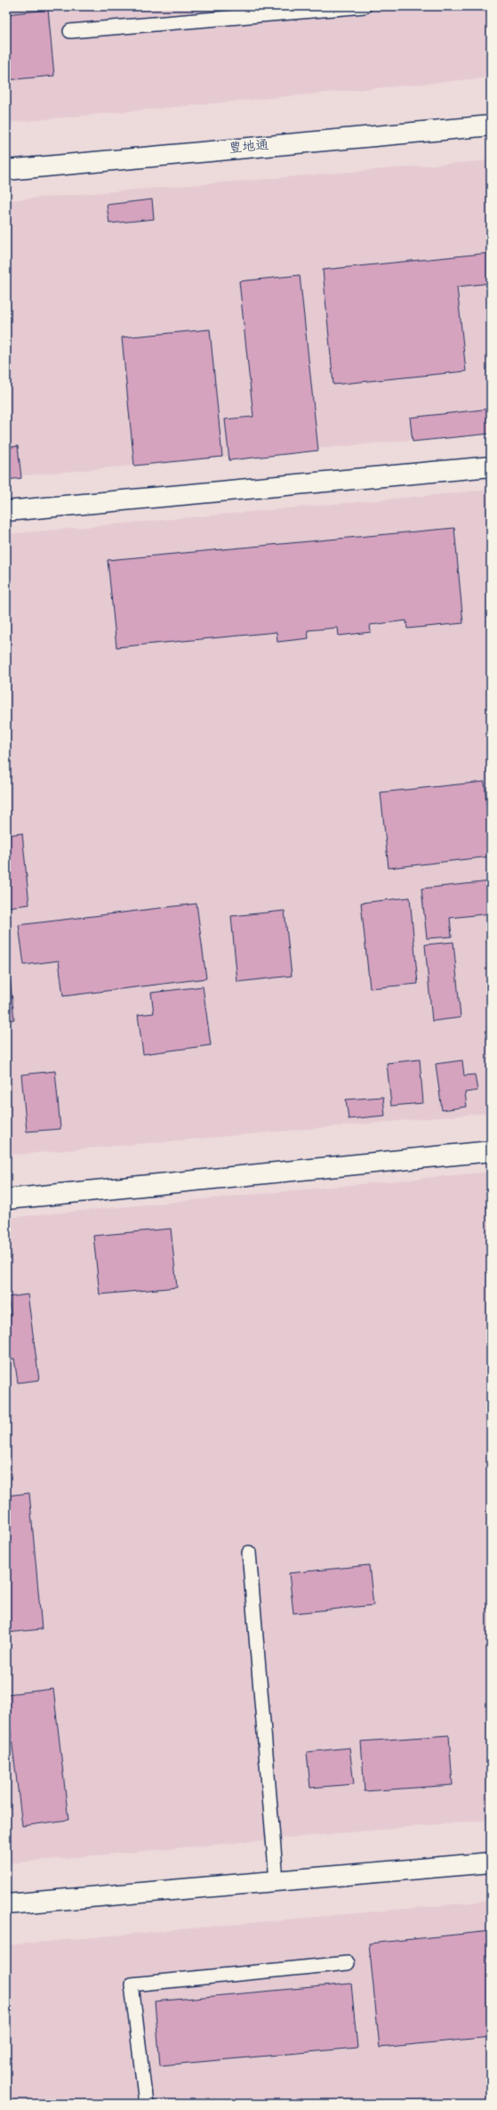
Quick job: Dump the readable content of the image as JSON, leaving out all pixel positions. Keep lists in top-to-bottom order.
{
  "streets": {
    "street": ["豊地通"]
  }
}
